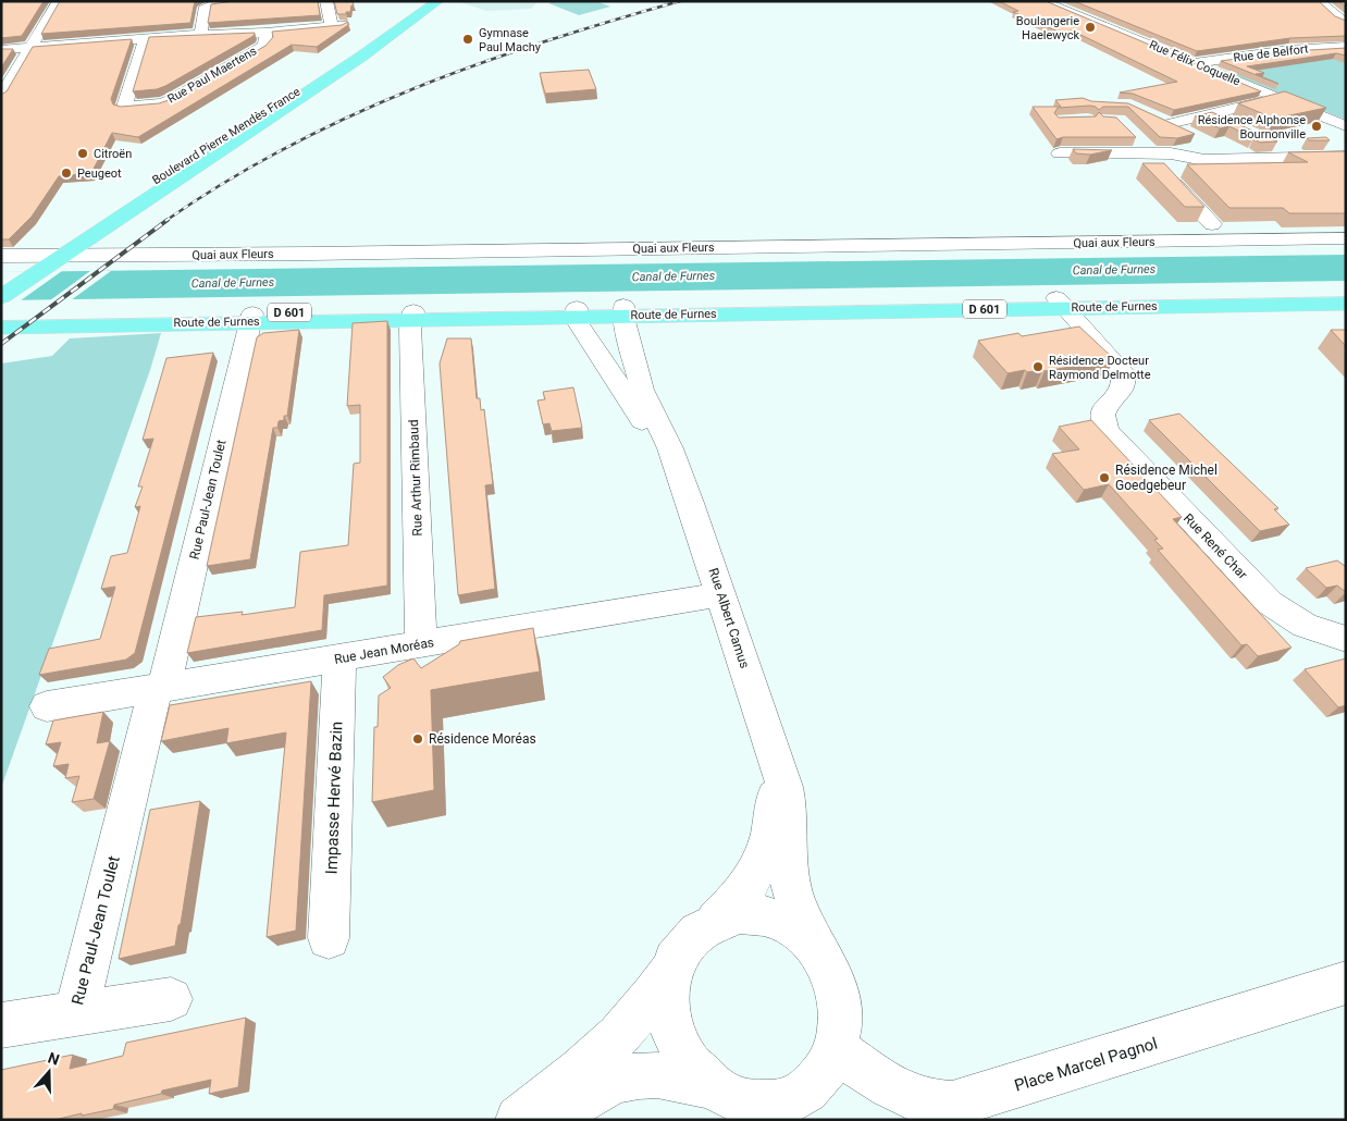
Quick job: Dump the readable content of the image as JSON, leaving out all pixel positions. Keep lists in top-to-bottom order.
{
  "streets": {
    "main road": ["Boulevard Pierre Mendès France", "Route de Furnes", "D 601"],
    "street": [
      "Rue de Belfort",
      "Rue Félix Coquelle",
      "Rue Paul Maertens",
      "Quai aux Fleurs",
      "Rue Arthur Rimbaud",
      "Rue Paul-Jean Toulet",
      "Rue René Char",
      "Rue Albert Camus",
      "Rue Jean Moréas",
      "Impasse Hervé Bazin",
      "Place Marcel Pagnol"
    ]
  },
  "crossings": [
    ["Rue de Belfort", "Rue Félix Coquelle"],
    ["Boulevard Pierre Mendès France", "Quai aux Fleurs"],
    ["Route de Furnes", "Rue Arthur Rimbaud"],
    ["Route de Furnes", "Rue Paul-Jean Toulet"],
    ["Route de Furnes", "Rue René Char"],
    ["Route de Furnes", "Rue Albert Camus"],
    ["Rue Arthur Rimbaud", "Rue Jean Moréas"],
    ["Rue Paul-Jean Toulet", "Rue Jean Moréas"],
    ["Rue Albert Camus", "Rue Jean Moréas"],
    ["Rue Albert Camus", "Place Marcel Pagnol"],
    ["Rue Jean Moréas", "Impasse Hervé Bazin"]
  ],
  "water": ["Canal de Furnes"],
  "places": [
    "Boulangerie Haelewyck",
    "Gymnase Paul Machy",
    "Résidence Alphonse Bournonville",
    "Citroën",
    "Peugeot",
    "Résidence Docteur Raymond Delmotte",
    "Résidence Michel Goedgebeur",
    "Résidence Moréas"
  ],
  "north": "top"
}
